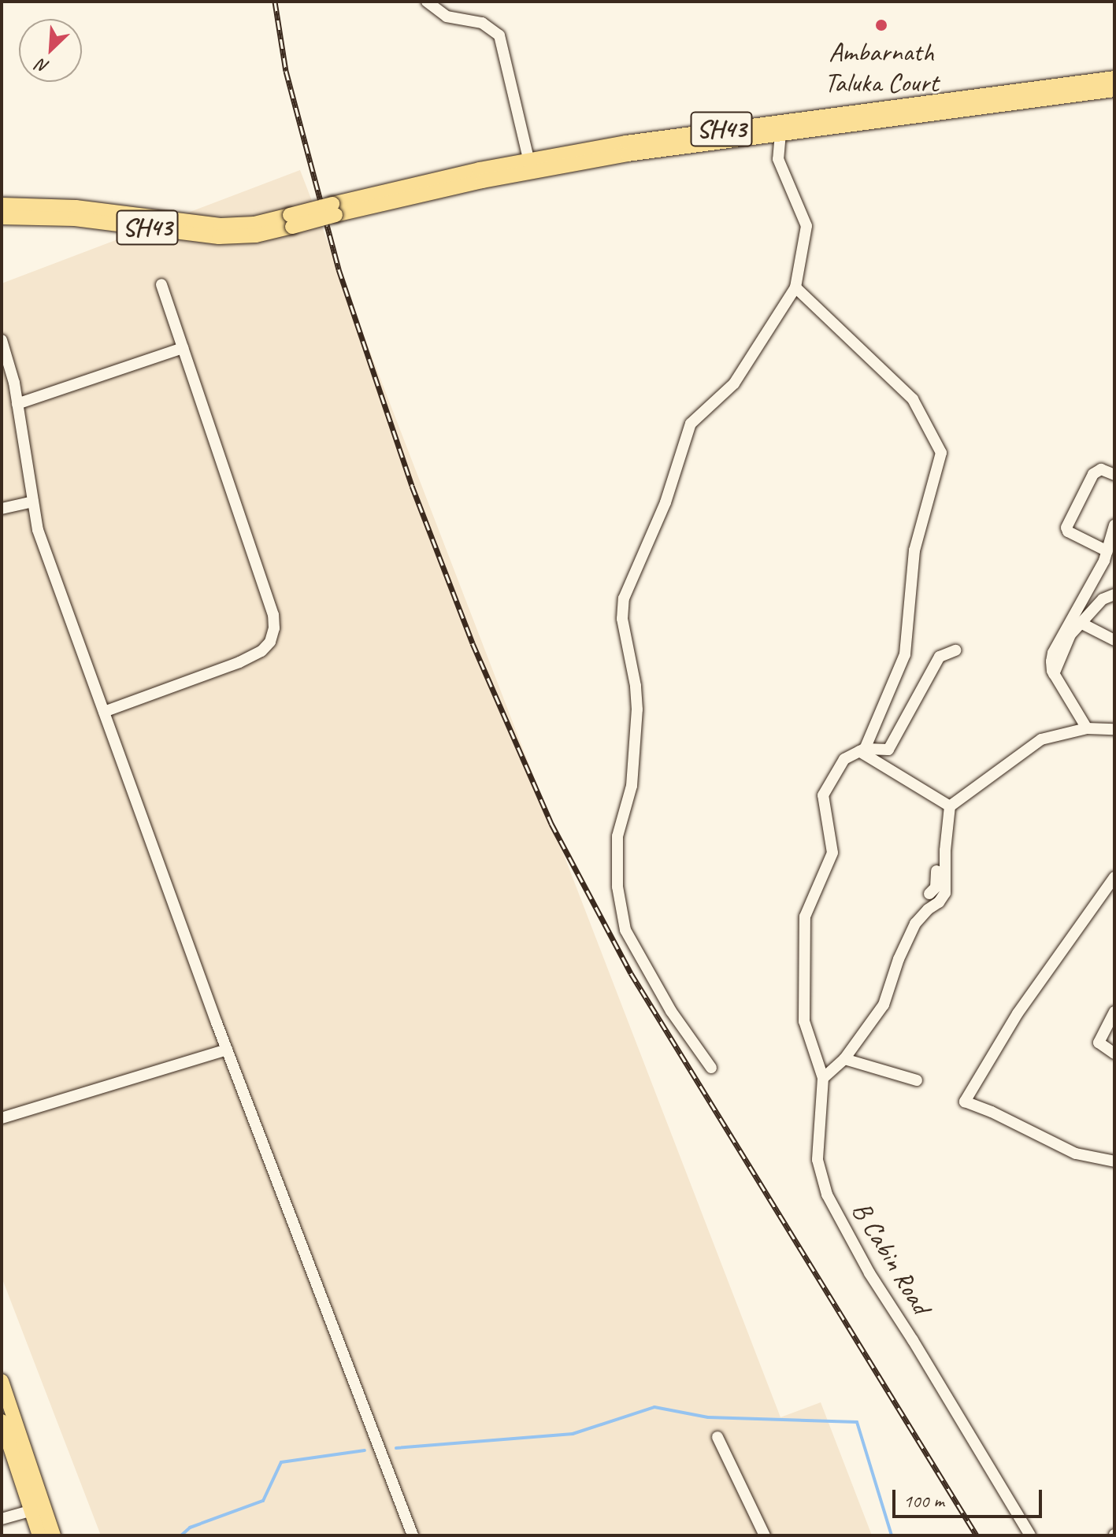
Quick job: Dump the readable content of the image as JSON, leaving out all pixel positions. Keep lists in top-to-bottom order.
{
  "streets": {
    "main road": ["SH43"],
    "street": ["B Cabin Road"]
  },
  "places": ["Ambarnath Taluka Court"],
  "scale_bar": "100 m",
  "north": "bottom left"
}
